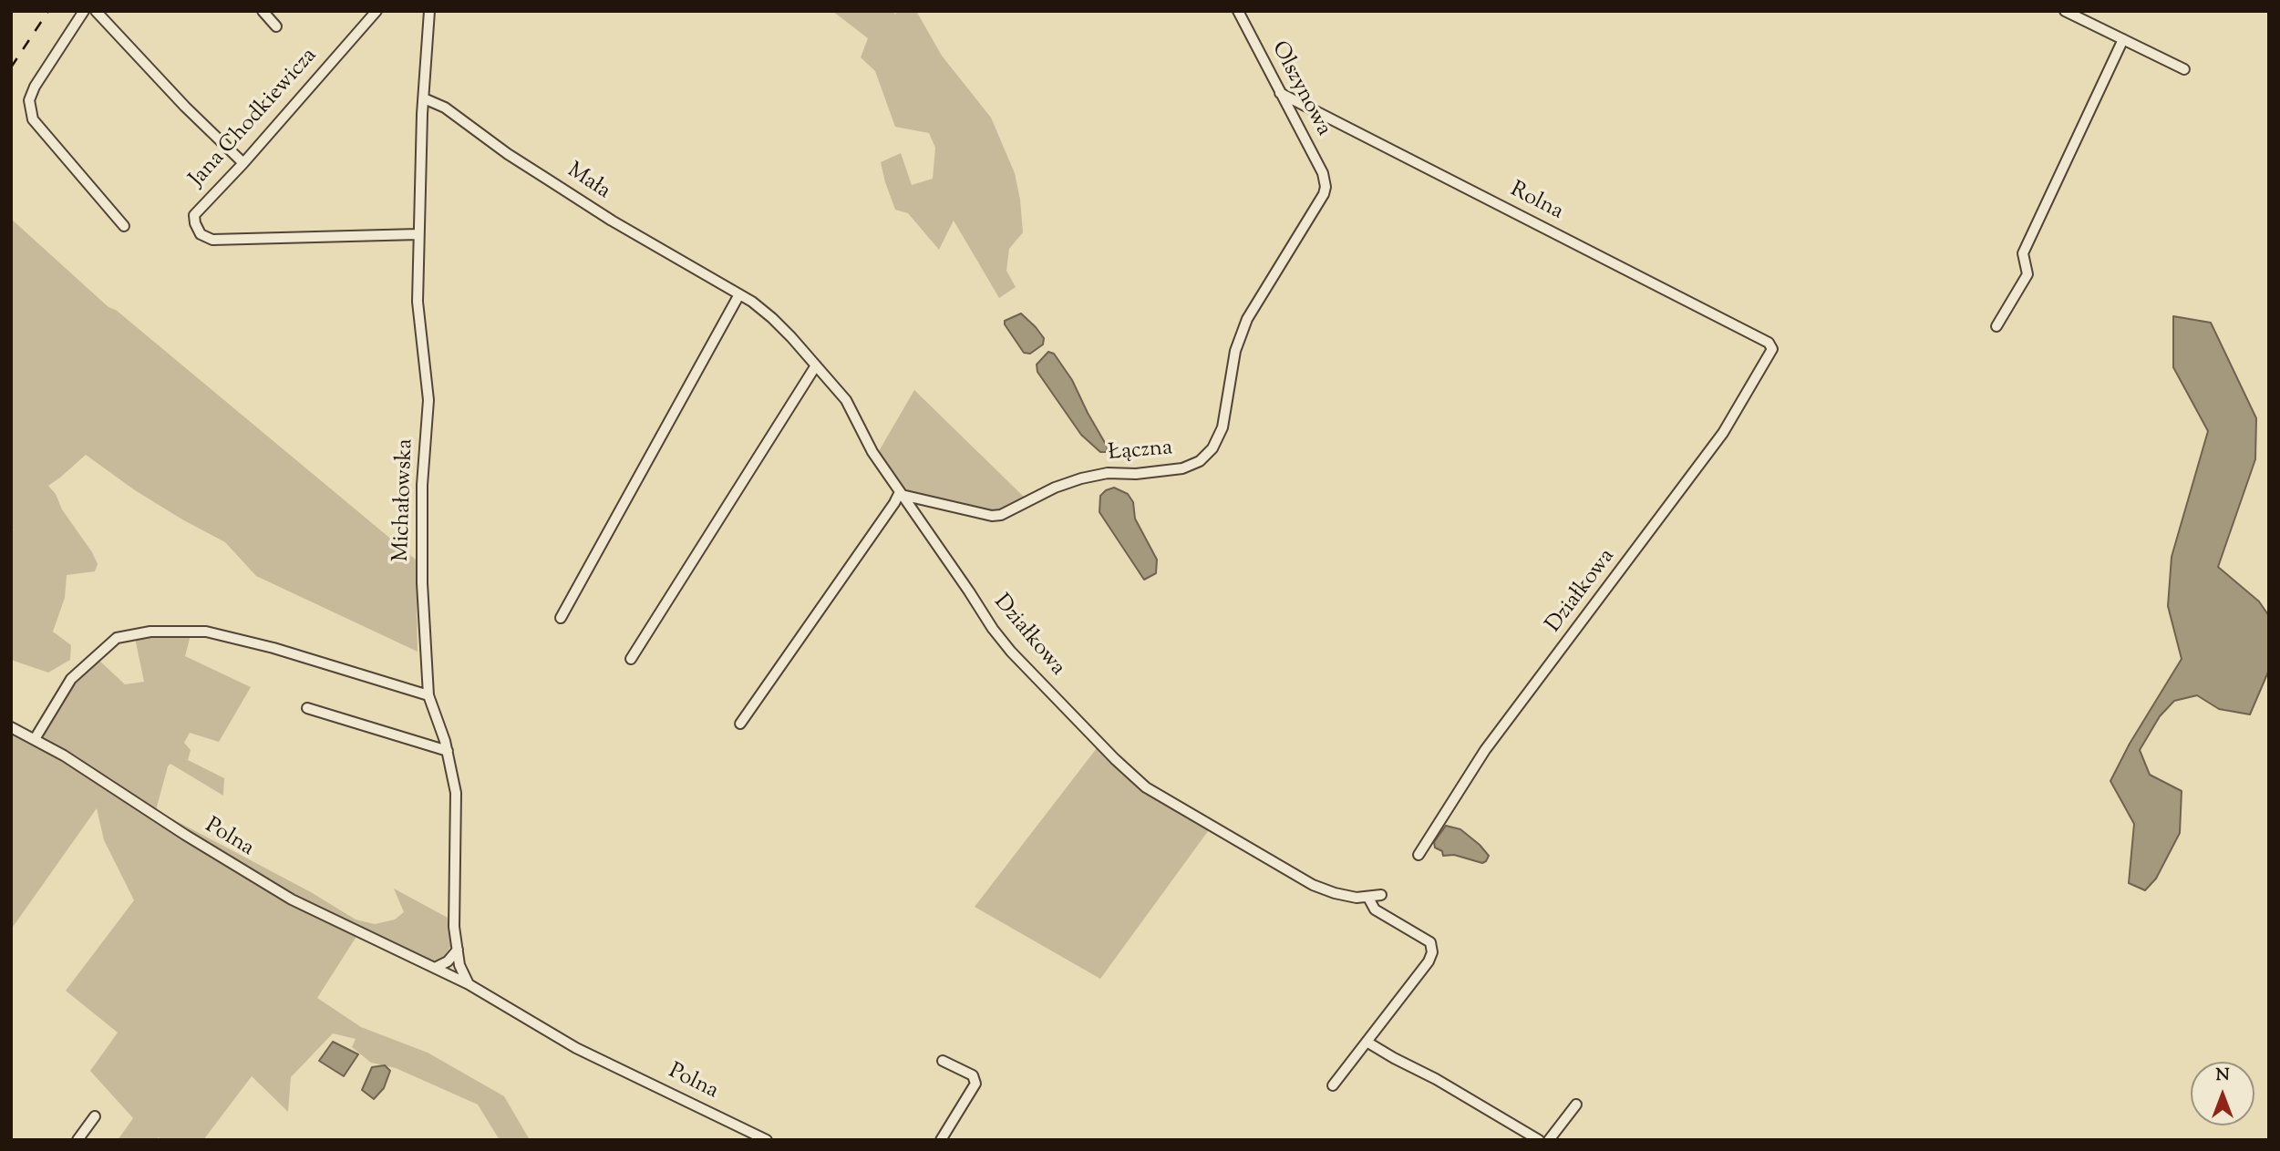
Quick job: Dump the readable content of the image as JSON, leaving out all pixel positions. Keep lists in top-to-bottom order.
{
  "streets": {
    "street": [
      "Olszynowa",
      "Jana Chodkiewicza",
      "Mała",
      "Rolna",
      "Łączna",
      "Michałowska",
      "Działkowa",
      "Polna"
    ]
  },
  "crossings": [
    ["Olszynowa", "Rolna"],
    ["Olszynowa", "Łączna"],
    ["Jana Chodkiewicza", "Michałowska"],
    ["Mała", "Michałowska"],
    ["Mała", "Działkowa"],
    ["Rolna", "Działkowa"],
    ["Łączna", "Działkowa"],
    ["Michałowska", "Polna"]
  ],
  "north": "top"
}
